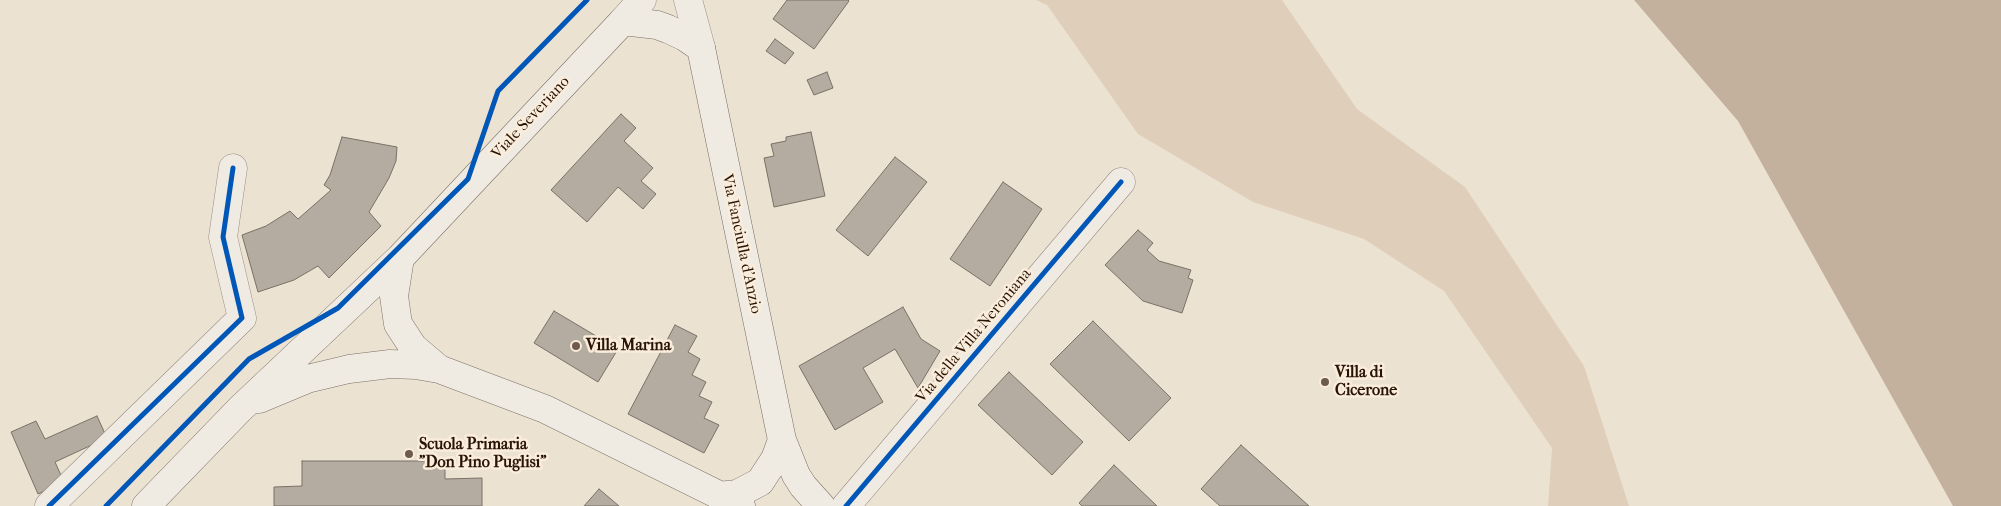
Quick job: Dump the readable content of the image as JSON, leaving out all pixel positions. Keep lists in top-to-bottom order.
{
  "streets": {
    "main road": ["Viale Severiano", "Via Fanciulla d'Anzio", "Via della Villa Neroniana"]
  },
  "places": ["Villa Marina", "Villa di Cicerone", "Scuola Primaria \"Don Pino Puglisi\""]
}
